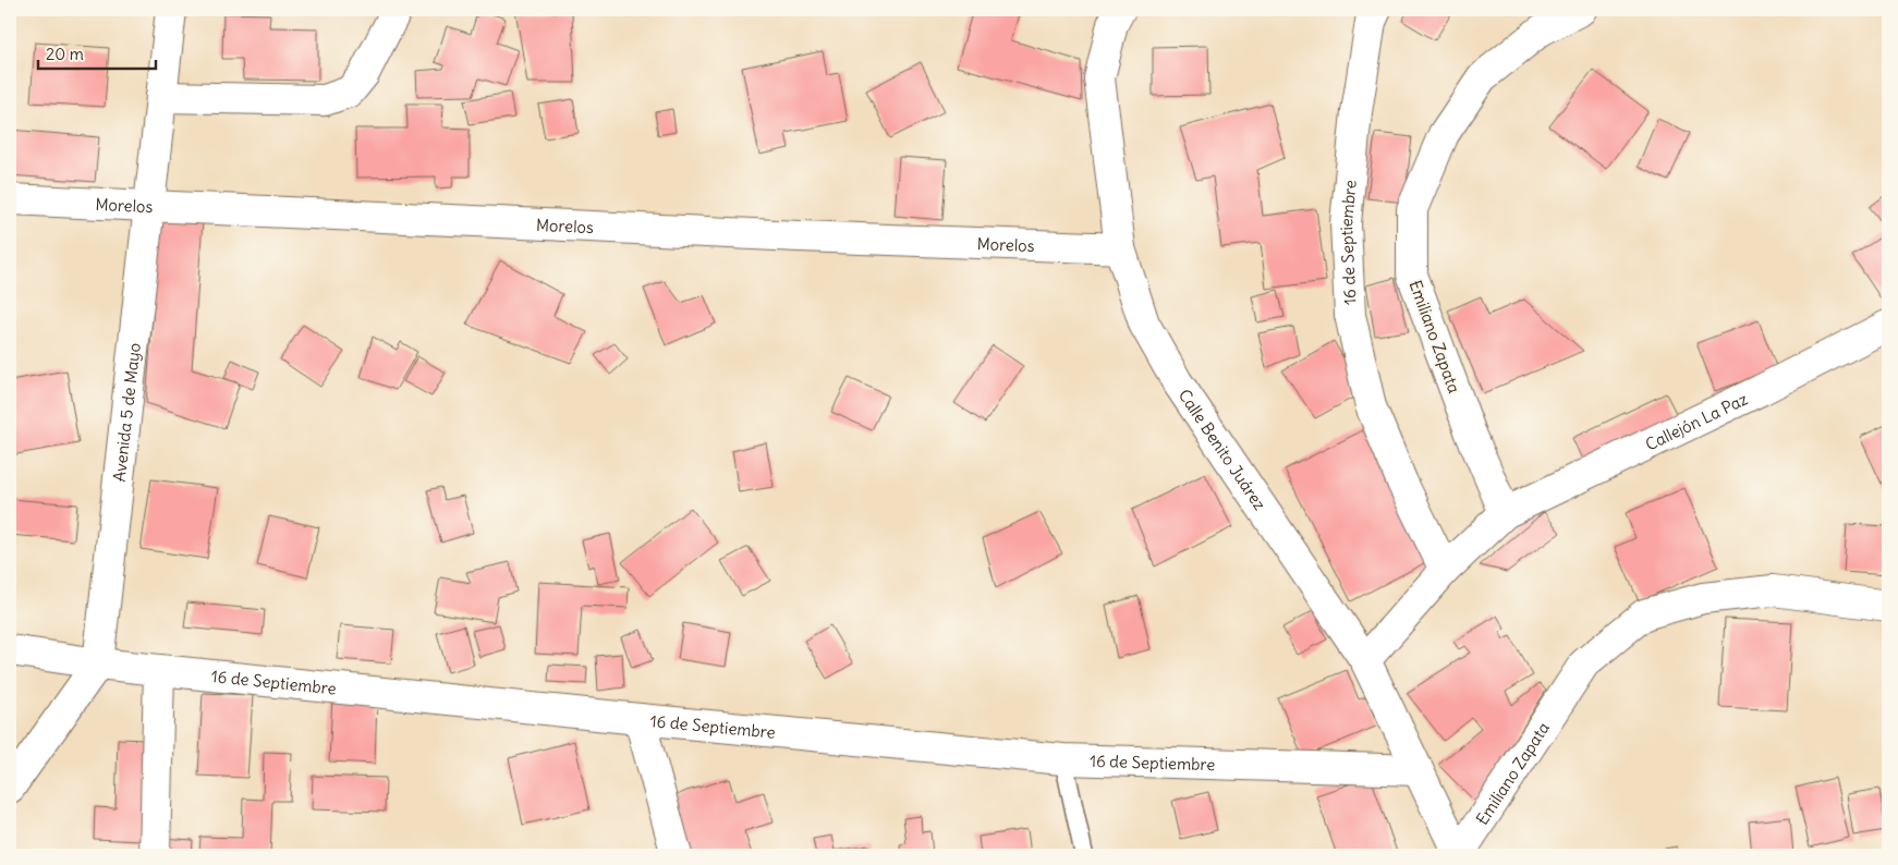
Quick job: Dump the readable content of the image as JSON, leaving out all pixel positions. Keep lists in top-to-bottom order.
{
  "streets": {
    "street": [
      "Morelos",
      "16 de Septiembre",
      "Emiliano Zapata",
      "Avenida 5 de Mayo",
      "Callejón La Paz",
      "Calle Benito Juárez"
    ]
  },
  "crossings": [
    ["Morelos", "Avenida 5 de Mayo"],
    ["Morelos", "Calle Benito Juárez"],
    ["16 de Septiembre", "Avenida 5 de Mayo"],
    ["16 de Septiembre", "Calle Benito Juárez"],
    ["Emiliano Zapata", "Callejón La Paz"],
    ["Emiliano Zapata", "Calle Benito Juárez"]
  ],
  "scale_bar": "20 m"
}
